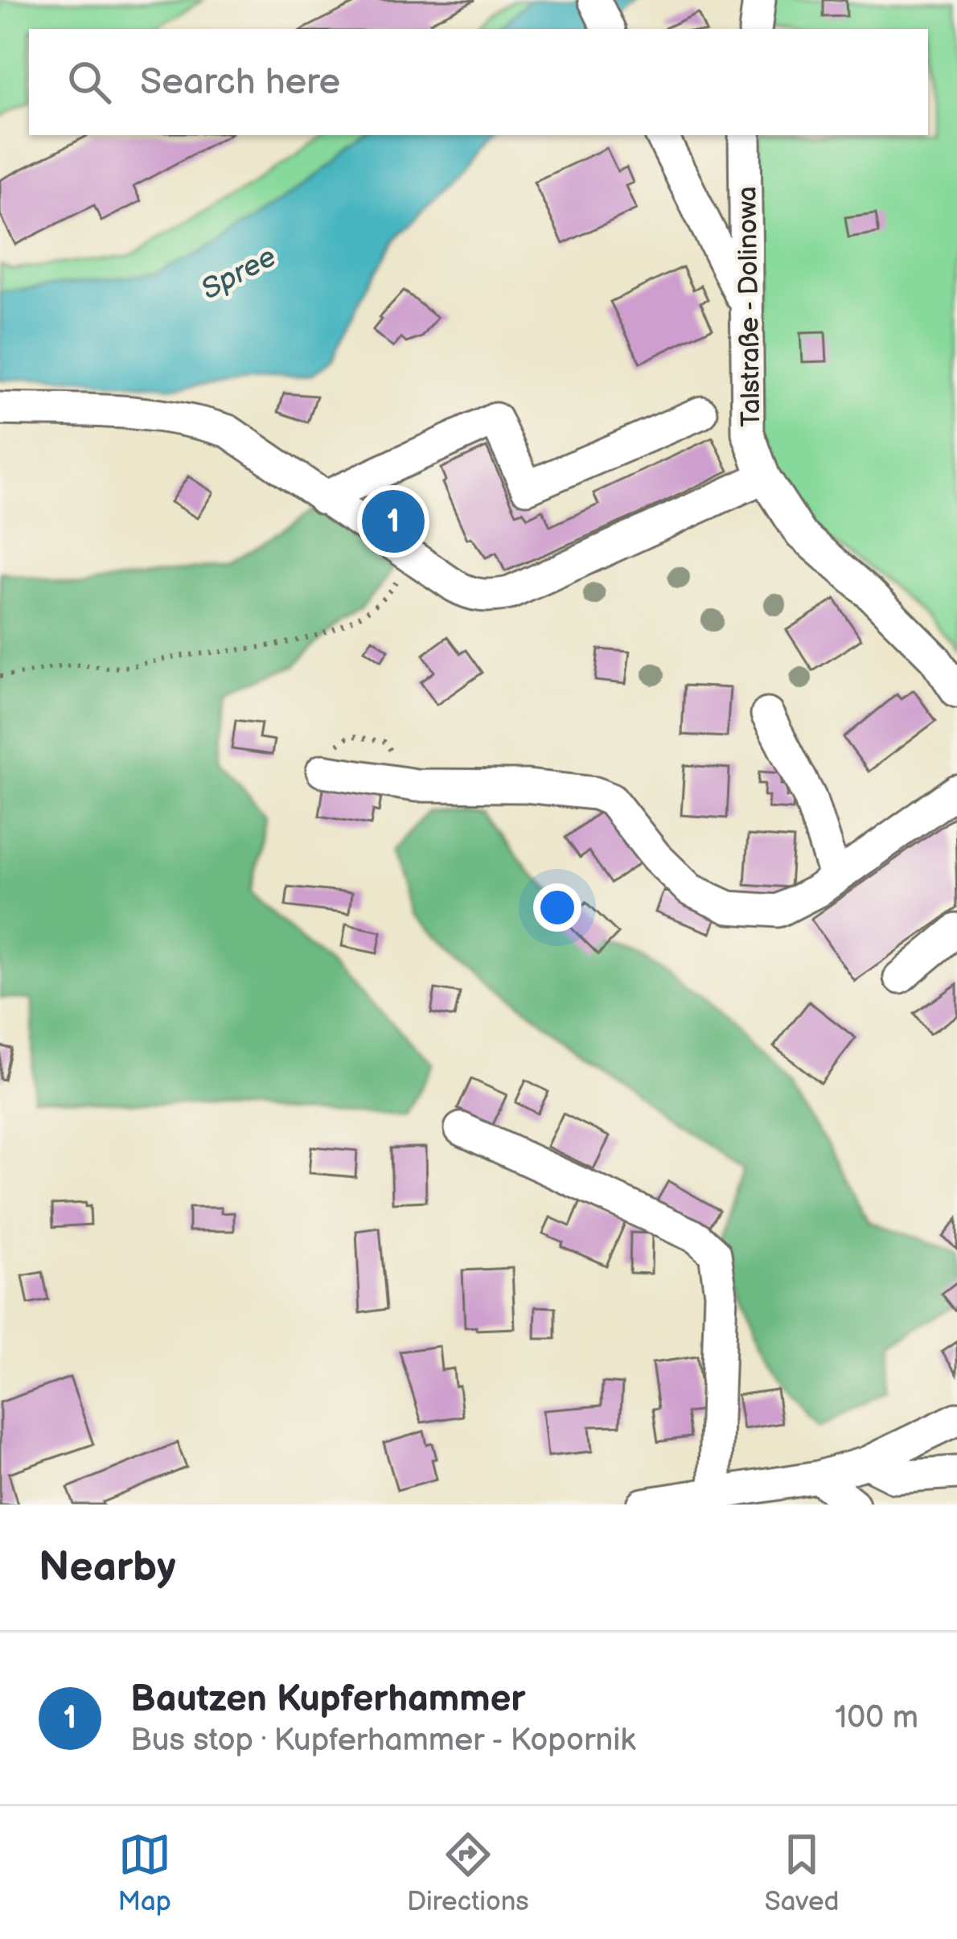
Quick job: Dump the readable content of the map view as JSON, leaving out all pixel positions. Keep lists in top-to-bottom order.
{
  "streets": {
    "street": ["Talstraße - Dolinowa"]
  },
  "water": ["Spree"],
  "page": {
    "search": "Search here",
    "pins": "1",
    "heading": "Nearby",
    "list": [
      {
        "mark": "1",
        "name": "Bautzen Kupferhammer",
        "note": "Bus stop · Kupferhammer - Kopornik",
        "value": "100 m"
      }
    ],
    "nav": ["Map", "Directions", "Saved"]
  }
}
